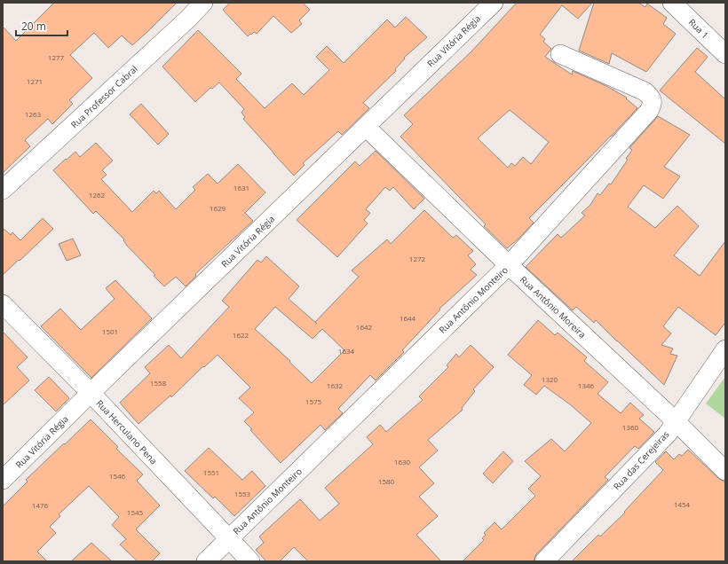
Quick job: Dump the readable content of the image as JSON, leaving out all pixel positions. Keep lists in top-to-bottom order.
{
  "streets": {
    "street": [
      "Rua 1",
      "Rua Vitória Régia",
      "Rua Professor Cabral",
      "Rua Antônio Monteiro",
      "Rua Antônio Moreira",
      "Rua Herculano Pena",
      "Rua das Cerejeiras"
    ]
  },
  "crossings": [
    ["Rua Vitória Régia", "Rua Antônio Moreira"],
    ["Rua Vitória Régia", "Rua Herculano Pena"],
    ["Rua Antônio Monteiro", "Rua Antônio Moreira"],
    ["Rua Antônio Monteiro", "Rua Herculano Pena"],
    ["Rua Antônio Moreira", "Rua das Cerejeiras"]
  ],
  "house_numbers": [
    "1277",
    "1271",
    "1263",
    "1631",
    "1262",
    "1629",
    "1272",
    "1644",
    "1642",
    "1501",
    "1622",
    "1634",
    "1320",
    "1558",
    "1632",
    "1346",
    "1575",
    "1360",
    "1630",
    "1551",
    "1546",
    "1580",
    "1553",
    "1454",
    "1476",
    "1545"
  ],
  "scale_bar": "20 m"
}
